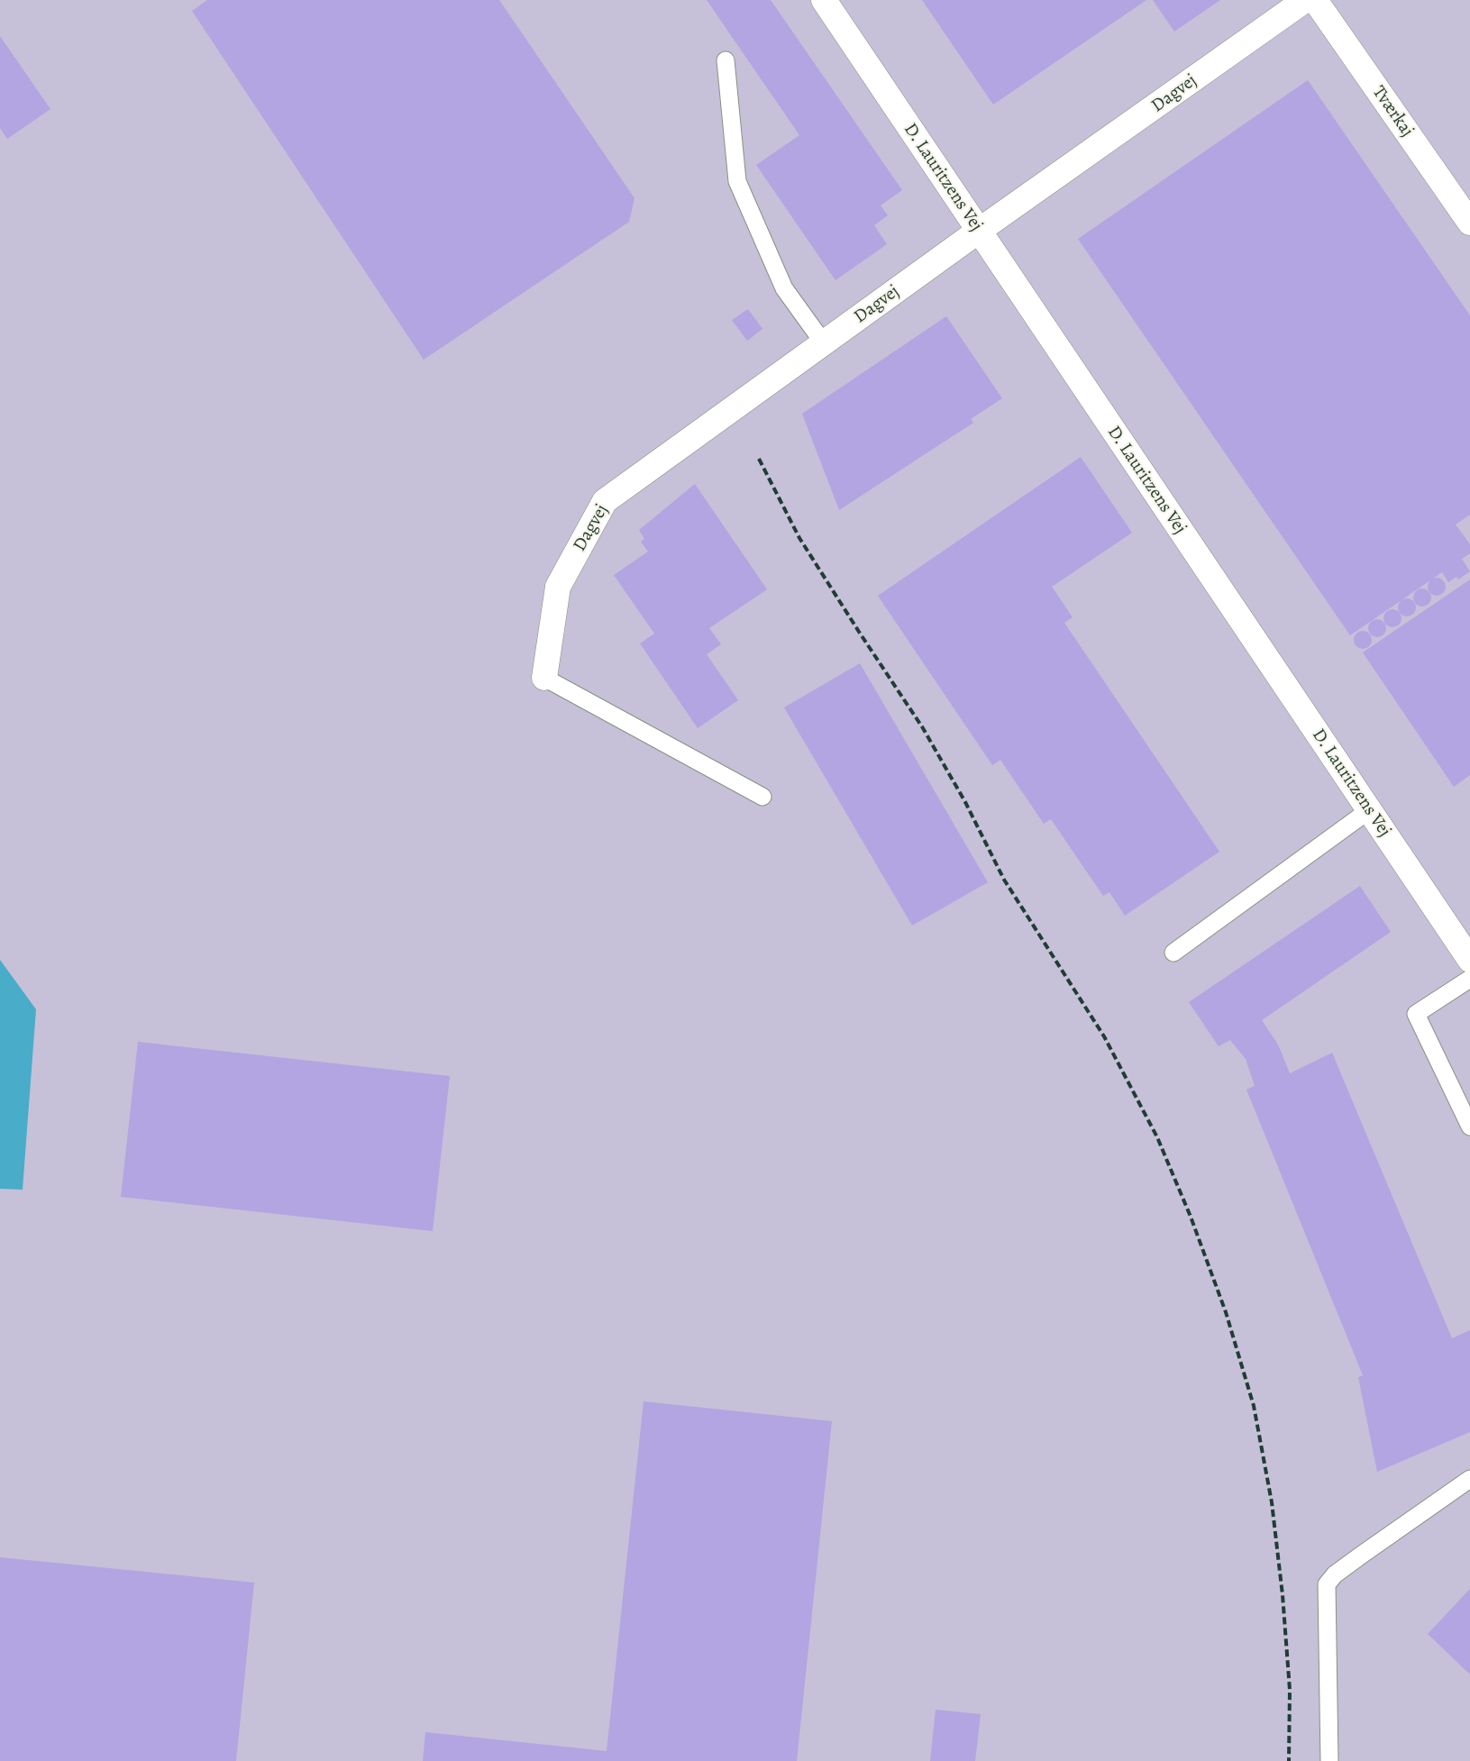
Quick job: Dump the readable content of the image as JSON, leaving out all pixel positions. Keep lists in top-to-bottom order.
{
  "streets": {
    "street": ["Dagvej", "Tværkaj", "D. Lauritzens Vej"]
  },
  "crossings": [
    ["Dagvej", "D. Lauritzens Vej"]
  ]
}
